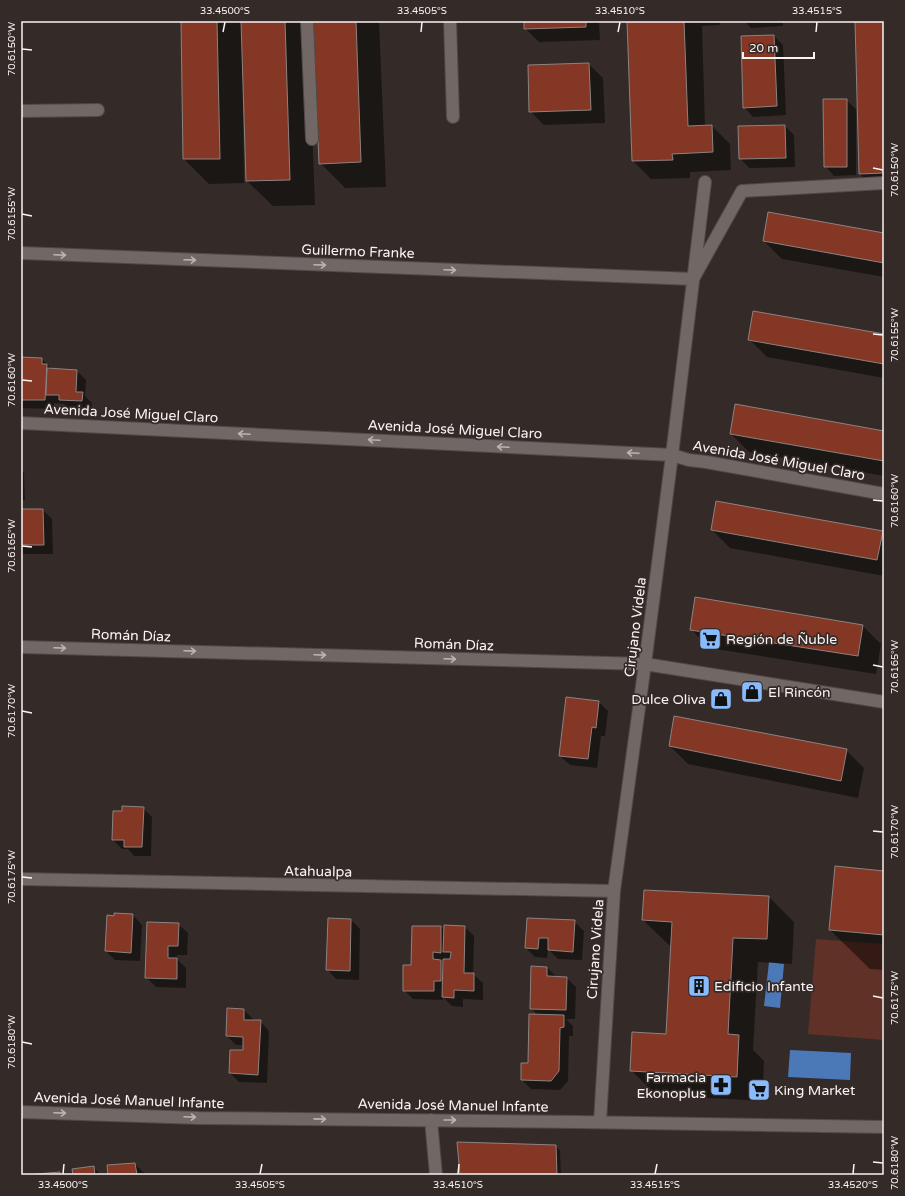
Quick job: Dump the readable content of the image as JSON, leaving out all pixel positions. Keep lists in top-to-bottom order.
{
  "streets": {
    "street": [
      "Guillermo Franke",
      "Avenida José Miguel Claro",
      "Cirujano Videla",
      "Román Díaz",
      "Atahualpa",
      "Avenida José Manuel Infante"
    ]
  },
  "crossings": [
    ["Guillermo Franke", "Cirujano Videla"],
    ["Avenida José Miguel Claro", "Cirujano Videla"],
    ["Cirujano Videla", "Román Díaz"],
    ["Cirujano Videla", "Atahualpa"],
    ["Cirujano Videla", "Avenida José Manuel Infante"]
  ],
  "one_way": [
    "Guillermo Franke",
    "Avenida José Miguel Claro",
    "Román Díaz",
    "Avenida José Manuel Infante"
  ],
  "places": {
    "supermarket": ["Región de Ñuble", "King Market"],
    "shop": ["El Rincón", "Dulce Oliva"],
    "building": ["Edificio Infante"],
    "pharmacy": ["Farmacia Ekonoplus"]
  },
  "scale_bar": "20 m",
  "coordinates": [
    "33.4500°S",
    "33.4505°S",
    "33.4510°S",
    "33.4515°S",
    "70.6150°W",
    "70.6155°W",
    "70.6160°W",
    "70.6165°W",
    "70.6170°W",
    "70.6175°W",
    "70.6180°W",
    "33.4520°S"
  ]
}
